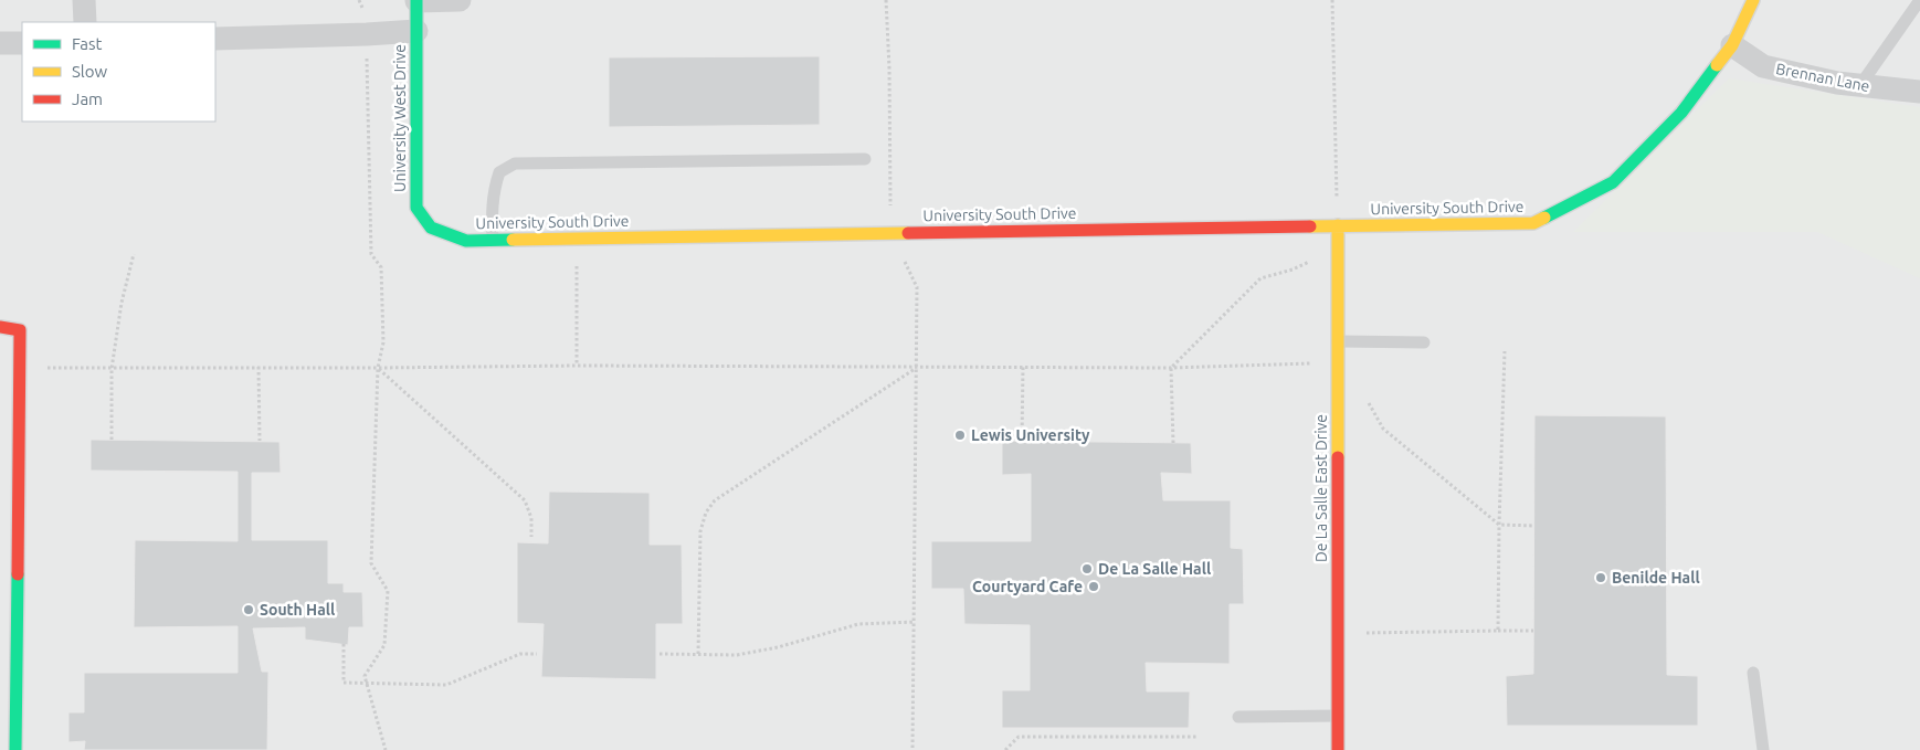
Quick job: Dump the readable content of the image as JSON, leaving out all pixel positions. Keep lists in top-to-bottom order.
{
  "streets": {
    "street": [
      "Brennan Lane",
      "University West Drive",
      "University South Drive",
      "De La Salle East Drive"
    ]
  },
  "crossings": [
    ["Brennan Lane", "University South Drive"],
    ["University West Drive", "University South Drive"],
    ["University South Drive", "De La Salle East Drive"]
  ],
  "places": [
    "Lewis University",
    "De La Salle Hall",
    "Benilde Hall",
    "Courtyard Cafe",
    "South Hall"
  ],
  "legend": ["Fast", "Slow", "Jam"]
}
